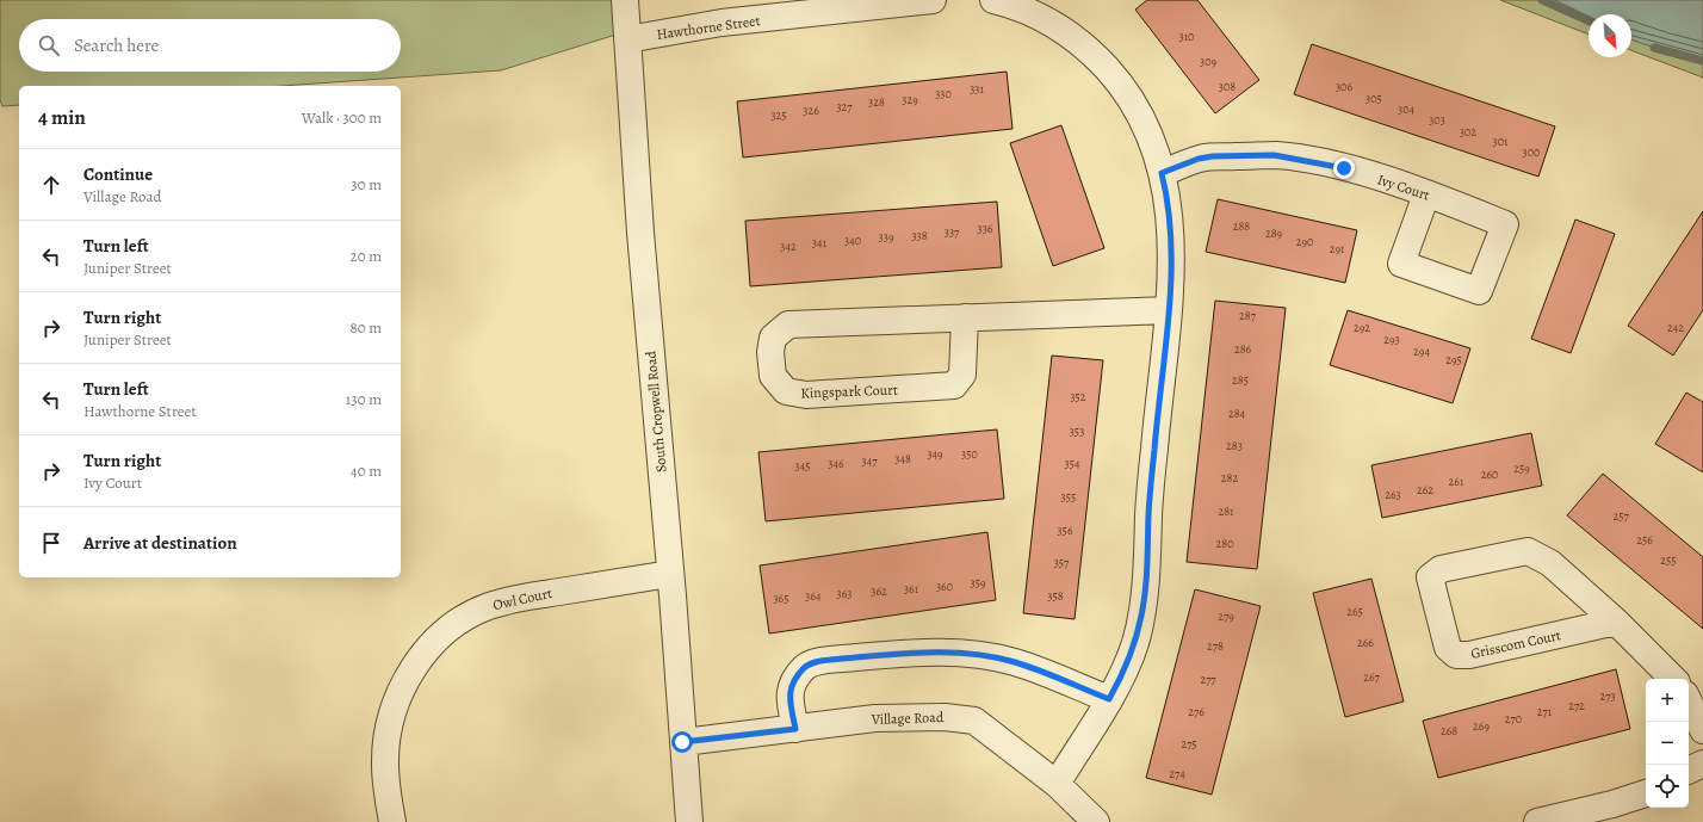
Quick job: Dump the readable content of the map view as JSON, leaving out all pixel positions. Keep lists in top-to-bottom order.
{
  "streets": {
    "street": [
      "Hawthorne Street",
      "Ivy Court",
      "Kingspark Court",
      "South Cropwell Road",
      "Owl Court",
      "Grisscom Court",
      "Village Road"
    ]
  },
  "crossings": [
    ["Hawthorne Street", "South Cropwell Road"],
    ["South Cropwell Road", "Owl Court"],
    ["South Cropwell Road", "Village Road"]
  ],
  "house_numbers": [
    "310",
    "309",
    "308",
    "306",
    "331",
    "330",
    "305",
    "329",
    "328",
    "327",
    "304",
    "326",
    "325",
    "303",
    "302",
    "301",
    "300",
    "288",
    "336",
    "337",
    "289",
    "338",
    "339",
    "340",
    "290",
    "341",
    "342",
    "291",
    "287",
    "292",
    "242",
    "293",
    "286",
    "294",
    "295",
    "285",
    "352",
    "284",
    "353",
    "283",
    "349",
    "350",
    "348",
    "347",
    "346",
    "354",
    "345",
    "259",
    "260",
    "282",
    "261",
    "262",
    "263",
    "355",
    "281",
    "257",
    "356",
    "256",
    "280",
    "255",
    "357",
    "359",
    "360",
    "361",
    "362",
    "363",
    "364",
    "358",
    "365",
    "265",
    "279",
    "266",
    "278",
    "267",
    "277",
    "273",
    "272",
    "276",
    "271",
    "270",
    "269",
    "268",
    "275",
    "274"
  ],
  "north": "bottom right",
  "page": {
    "search": "Search here",
    "heading": ["4 min", "Walk · 300 m"],
    "list": [
      ["Continue", "Village Road", "30 m"],
      ["Turn left", "Juniper Street", "20 m"],
      ["Turn right", "Juniper Street", "80 m"],
      ["Turn left", "Hawthorne Street", "130 m"],
      ["Turn right", "Ivy Court", "40 m"],
      "Arrive at destination"
    ],
    "map_buttons": ["+", "−"]
  }
}
